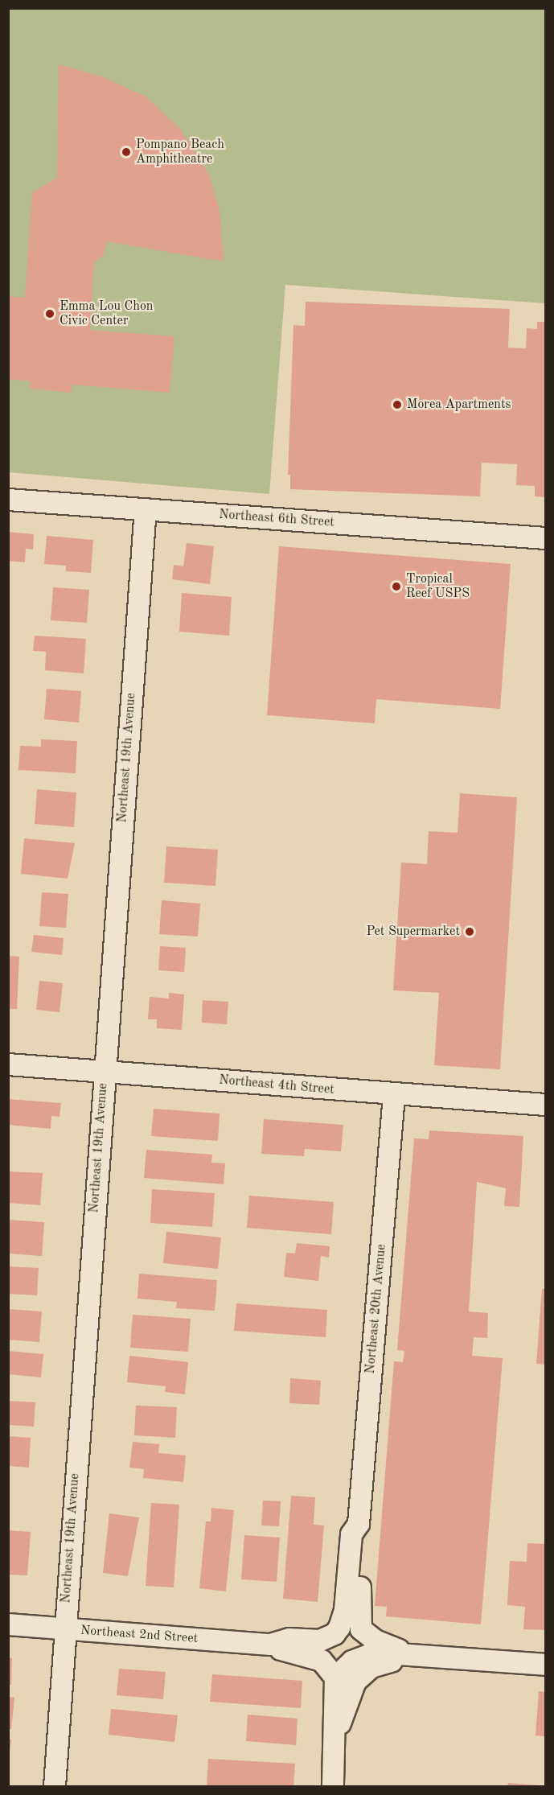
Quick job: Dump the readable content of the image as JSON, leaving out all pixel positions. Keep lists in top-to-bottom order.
{
  "streets": {
    "street": [
      "Northeast 6th Street",
      "Northeast 19th Avenue",
      "Northeast 4th Street",
      "Northeast 20th Avenue",
      "Northeast 2nd Street"
    ]
  },
  "crossings": [
    ["Northeast 6th Street", "Northeast 19th Avenue"],
    ["Northeast 19th Avenue", "Northeast 4th Street"],
    ["Northeast 19th Avenue", "Northeast 2nd Street"],
    ["Northeast 4th Street", "Northeast 20th Avenue"],
    ["Northeast 20th Avenue", "Northeast 2nd Street"]
  ],
  "places": [
    "Pompano Beach Amphitheatre",
    "Emma Lou Chon Civic Center",
    "Morea Apartments",
    "Tropical Reef USPS",
    "Pet Supermarket"
  ]
}
